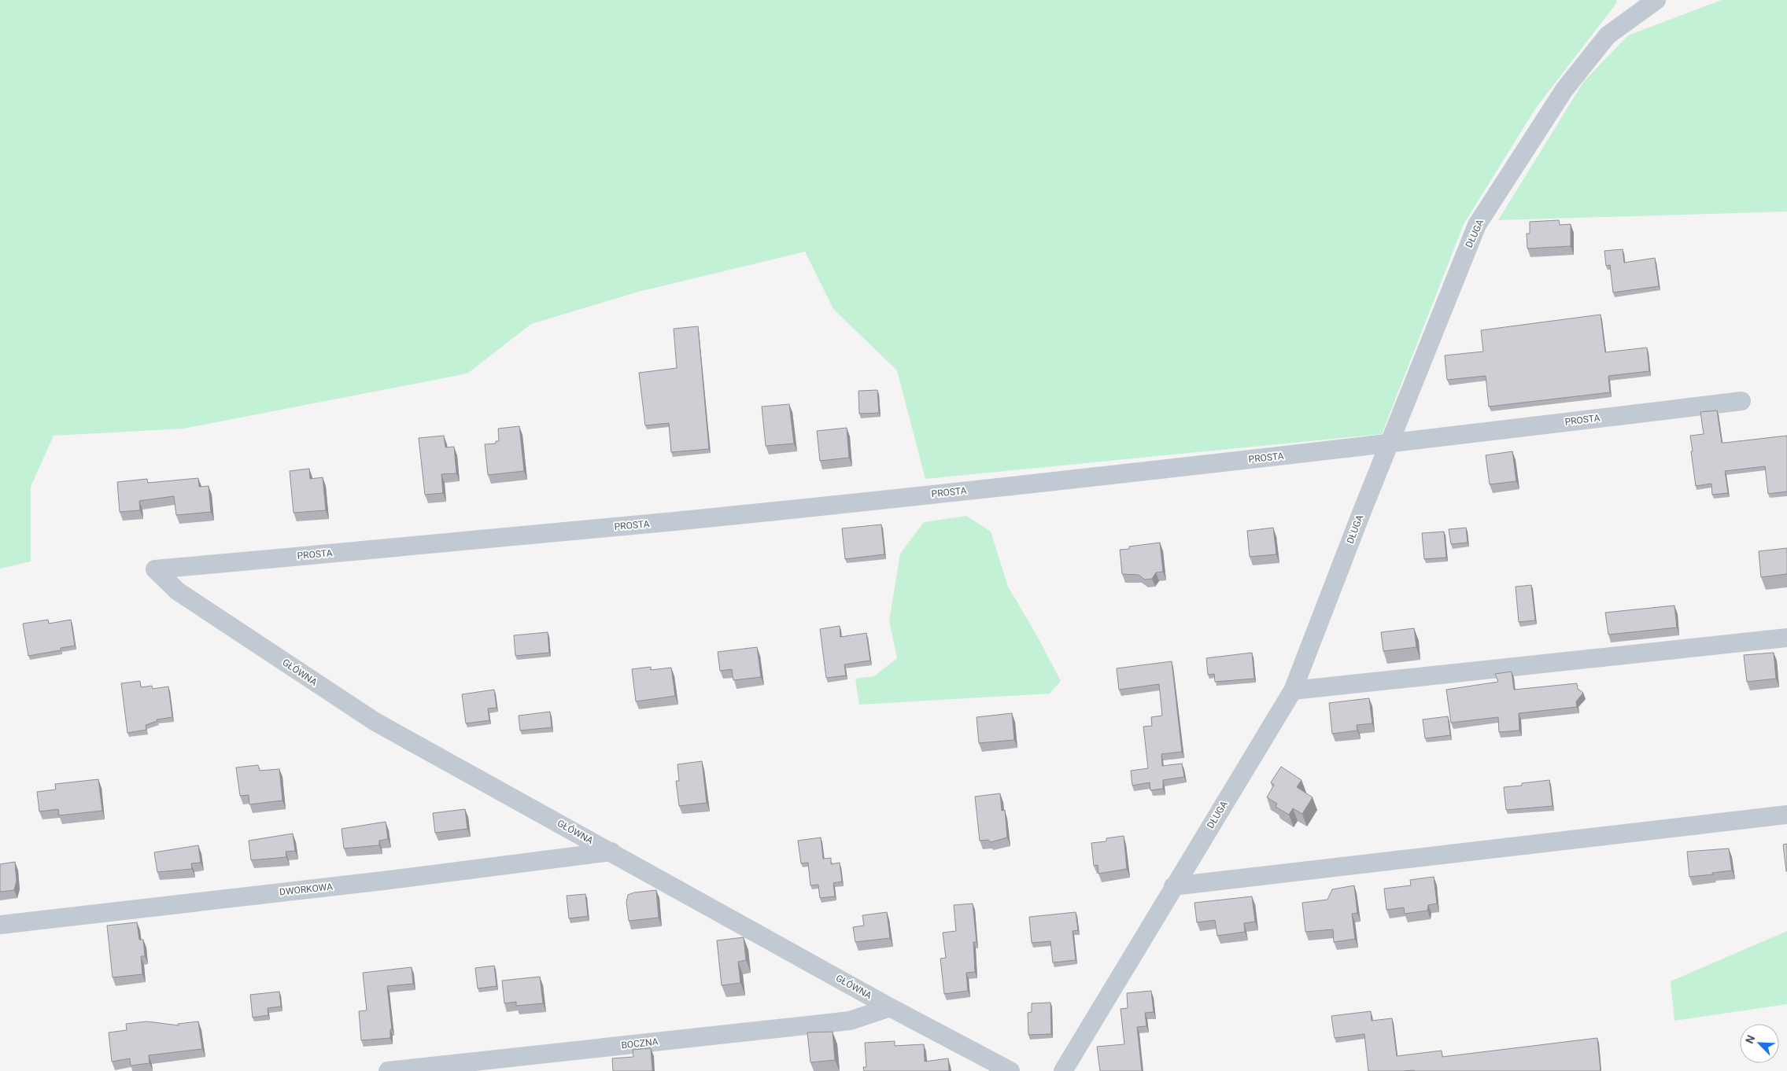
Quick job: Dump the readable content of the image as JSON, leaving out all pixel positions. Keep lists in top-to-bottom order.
{
  "streets": {
    "street": [
      "DŁUGA",
      "PROSTA",
      "GŁÓWNA",
      "DWORKOWA",
      "BOCZNA"
    ]
  },
  "crossings": [
    ["DŁUGA", "PROSTA"],
    ["PROSTA", "GŁÓWNA"],
    ["GŁÓWNA", "DWORKOWA"],
    ["GŁÓWNA", "BOCZNA"]
  ],
  "north": "top left"
}
